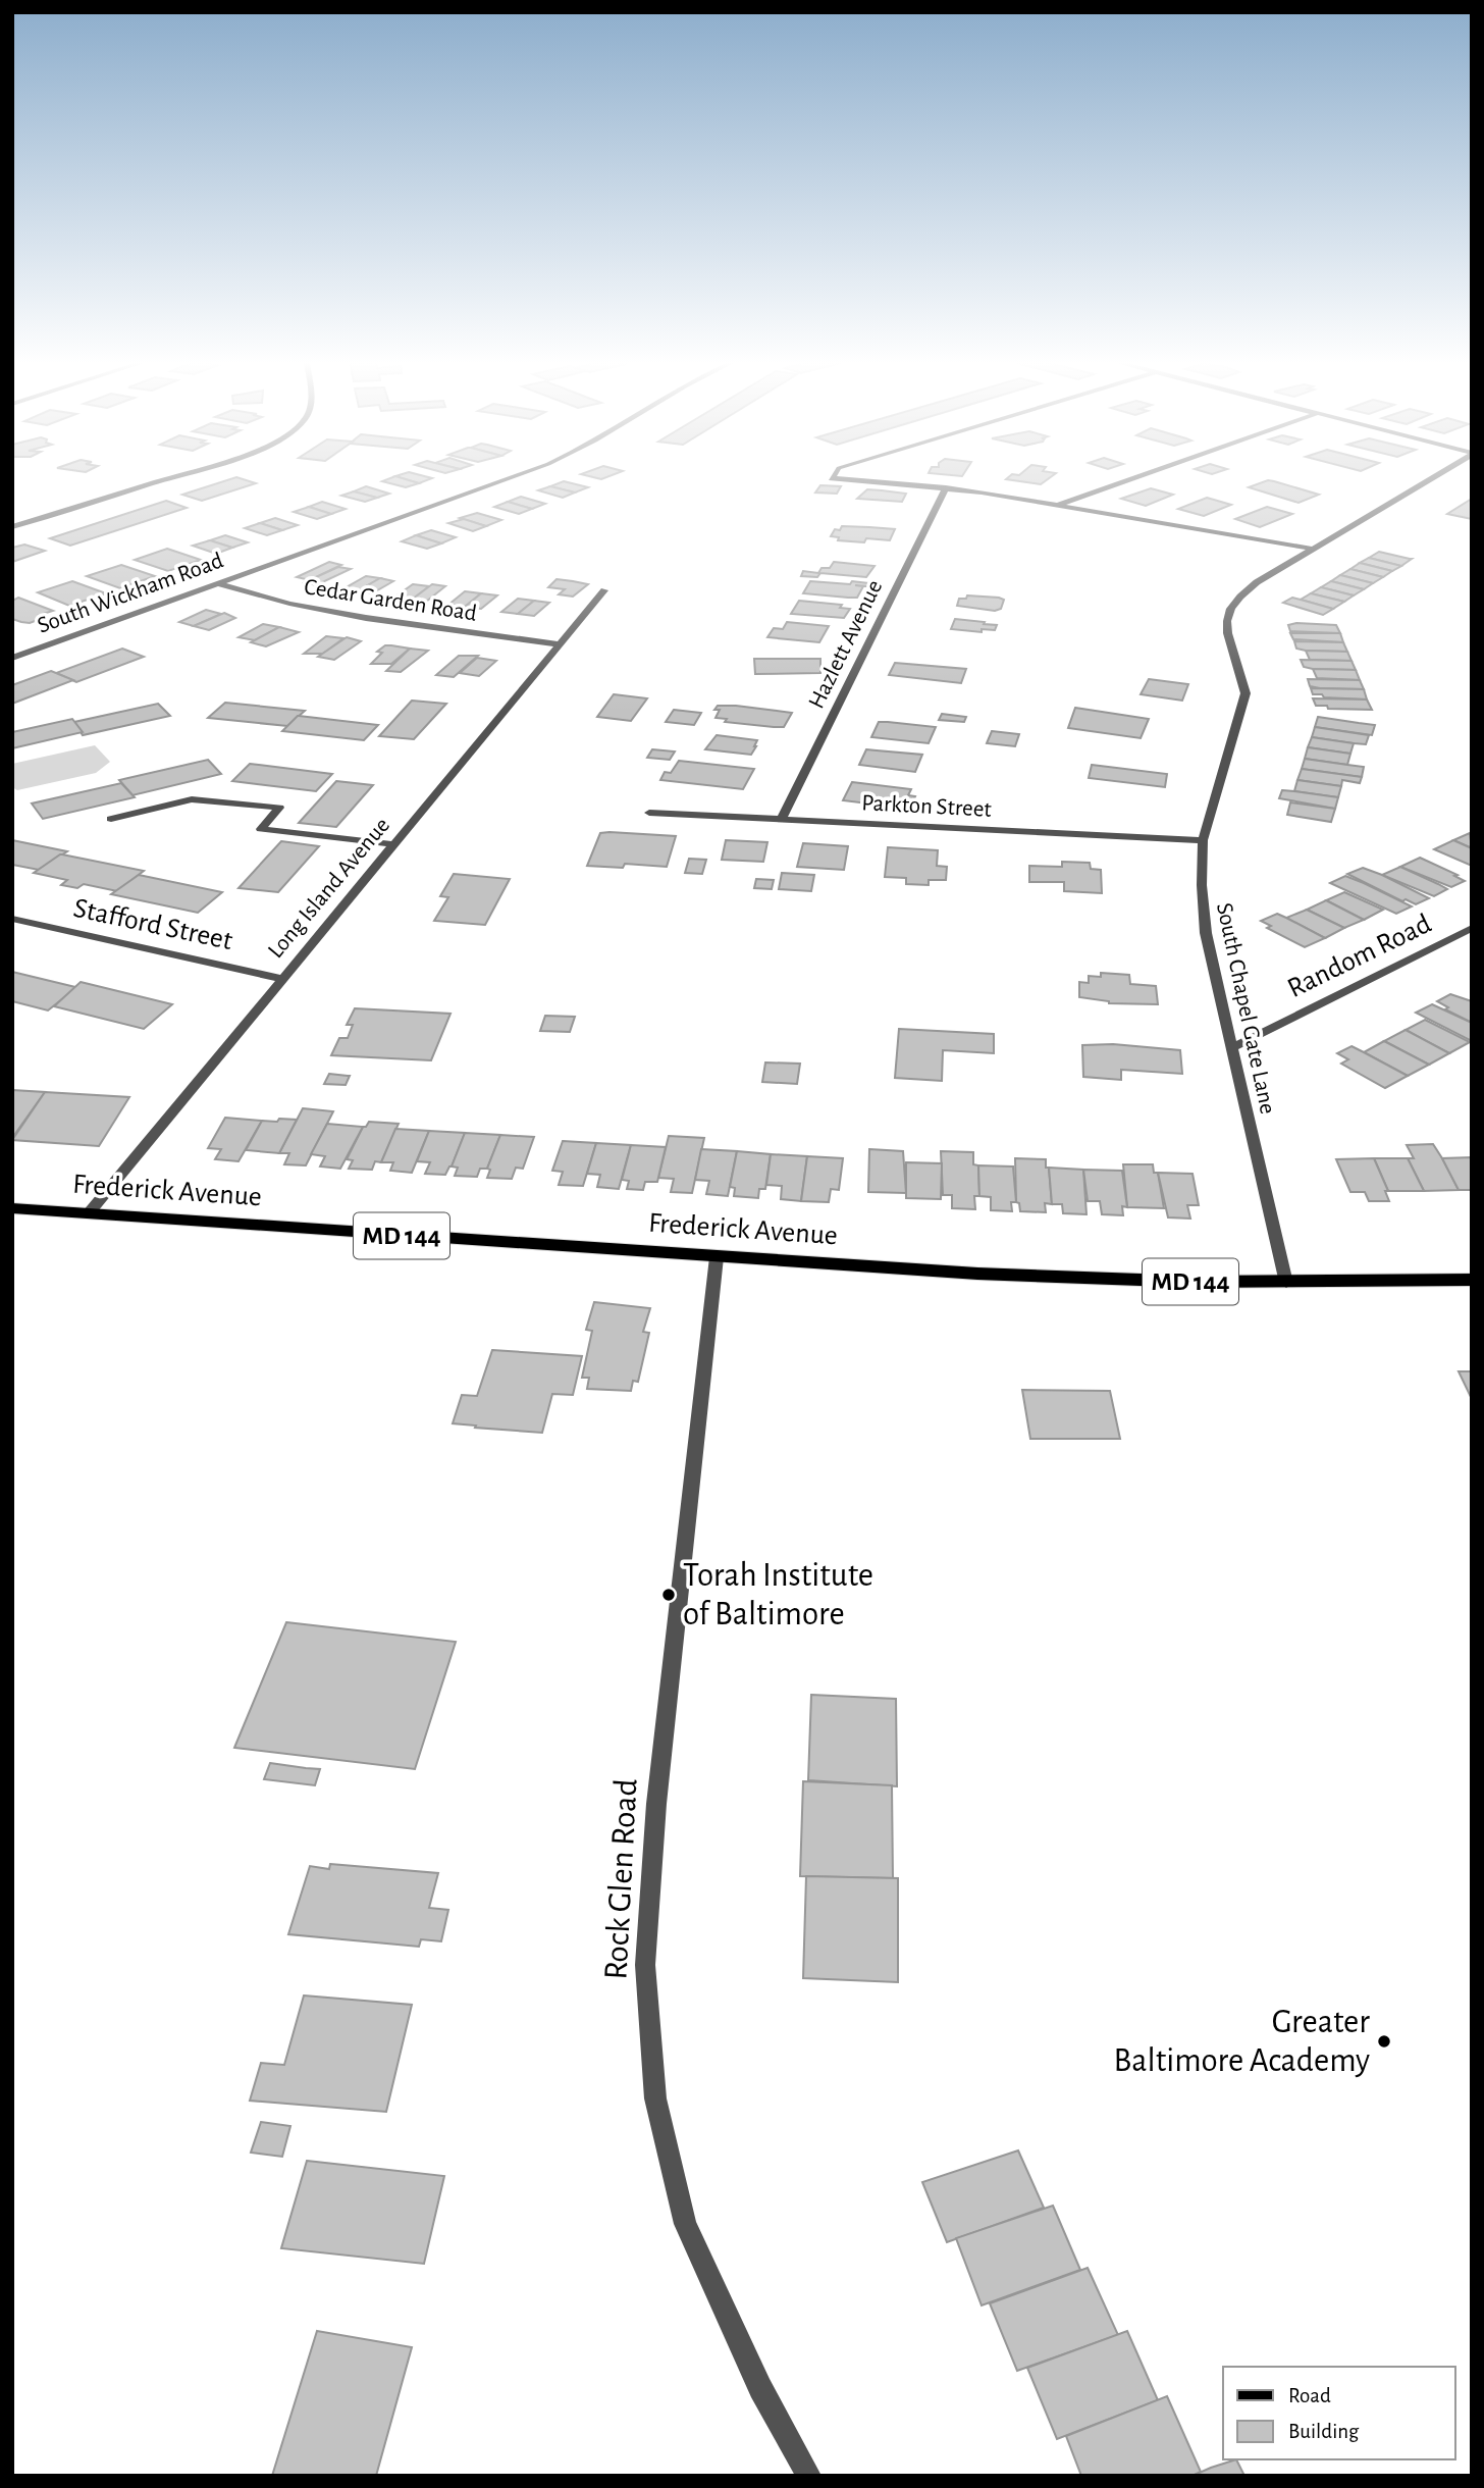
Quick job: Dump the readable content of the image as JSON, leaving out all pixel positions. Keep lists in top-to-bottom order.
{
  "streets": {
    "main road": ["Frederick Avenue", "MD 144"],
    "street": [
      "South Wickham Road",
      "Cedar Garden Road",
      "Hazlett Avenue",
      "Parkton Street",
      "Long Island Avenue",
      "Stafford Street",
      "Random Road",
      "South Chapel Gate Lane",
      "Rock Glen Road"
    ]
  },
  "crossings": [
    ["South Wickham Road", "Cedar Garden Road"],
    ["Cedar Garden Road", "Long Island Avenue"],
    ["Hazlett Avenue", "Parkton Street"],
    ["Parkton Street", "South Chapel Gate Lane"],
    ["Long Island Avenue", "Stafford Street"],
    ["Long Island Avenue", "Frederick Avenue"],
    ["Random Road", "South Chapel Gate Lane"],
    ["South Chapel Gate Lane", "Frederick Avenue"],
    ["Frederick Avenue", "Rock Glen Road"]
  ],
  "places": ["Torah Institute of Baltimore", "Greater Baltimore Academy"],
  "legend": ["Road", "Building"]
}
